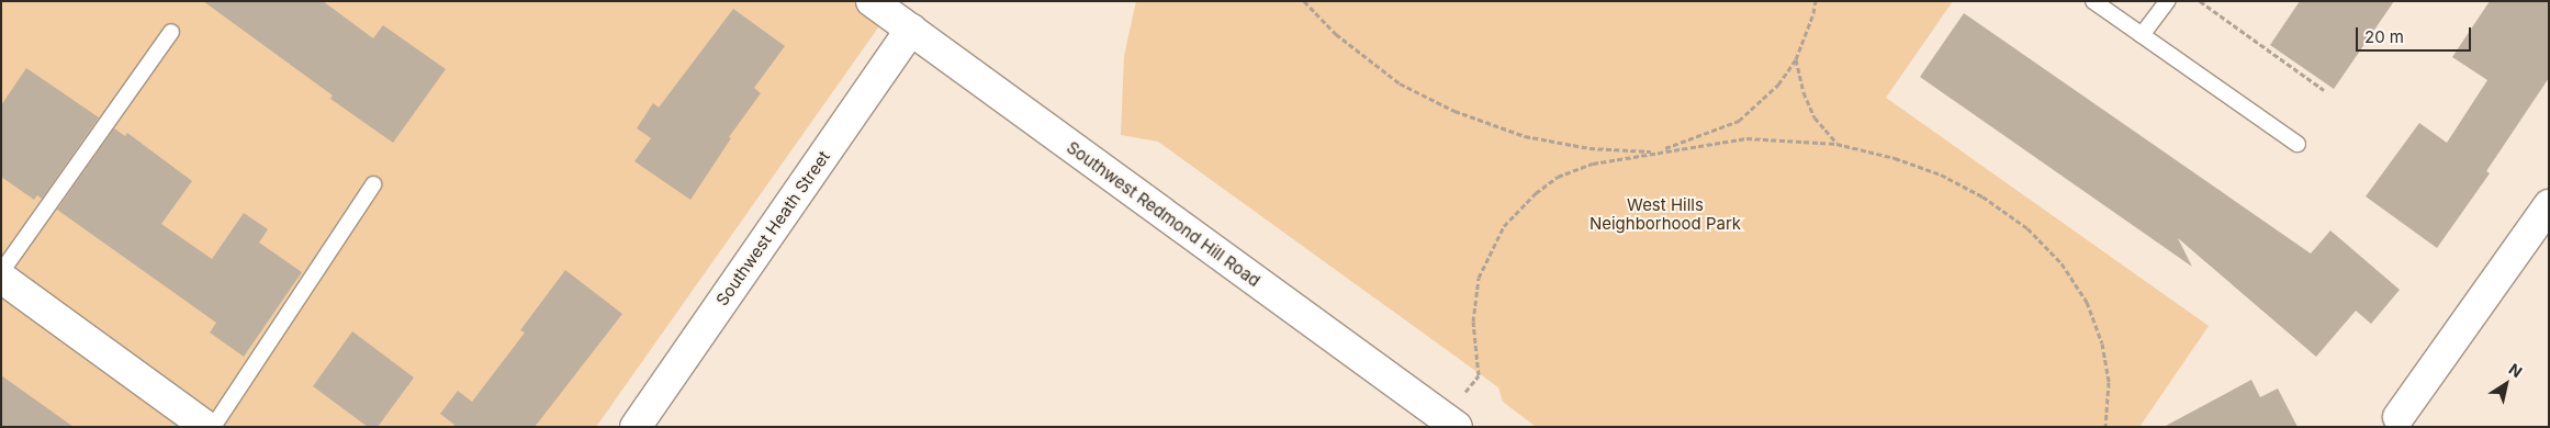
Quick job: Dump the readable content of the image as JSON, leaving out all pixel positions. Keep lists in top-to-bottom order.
{
  "streets": {
    "street": ["Southwest Redmond Hill Road", "Southwest Heath Street"]
  },
  "crossings": [
    ["Southwest Redmond Hill Road", "Southwest Heath Street"]
  ],
  "parks": ["West Hills Neighborhood Park"],
  "scale_bar": "20 m",
  "north": "top right"
}
